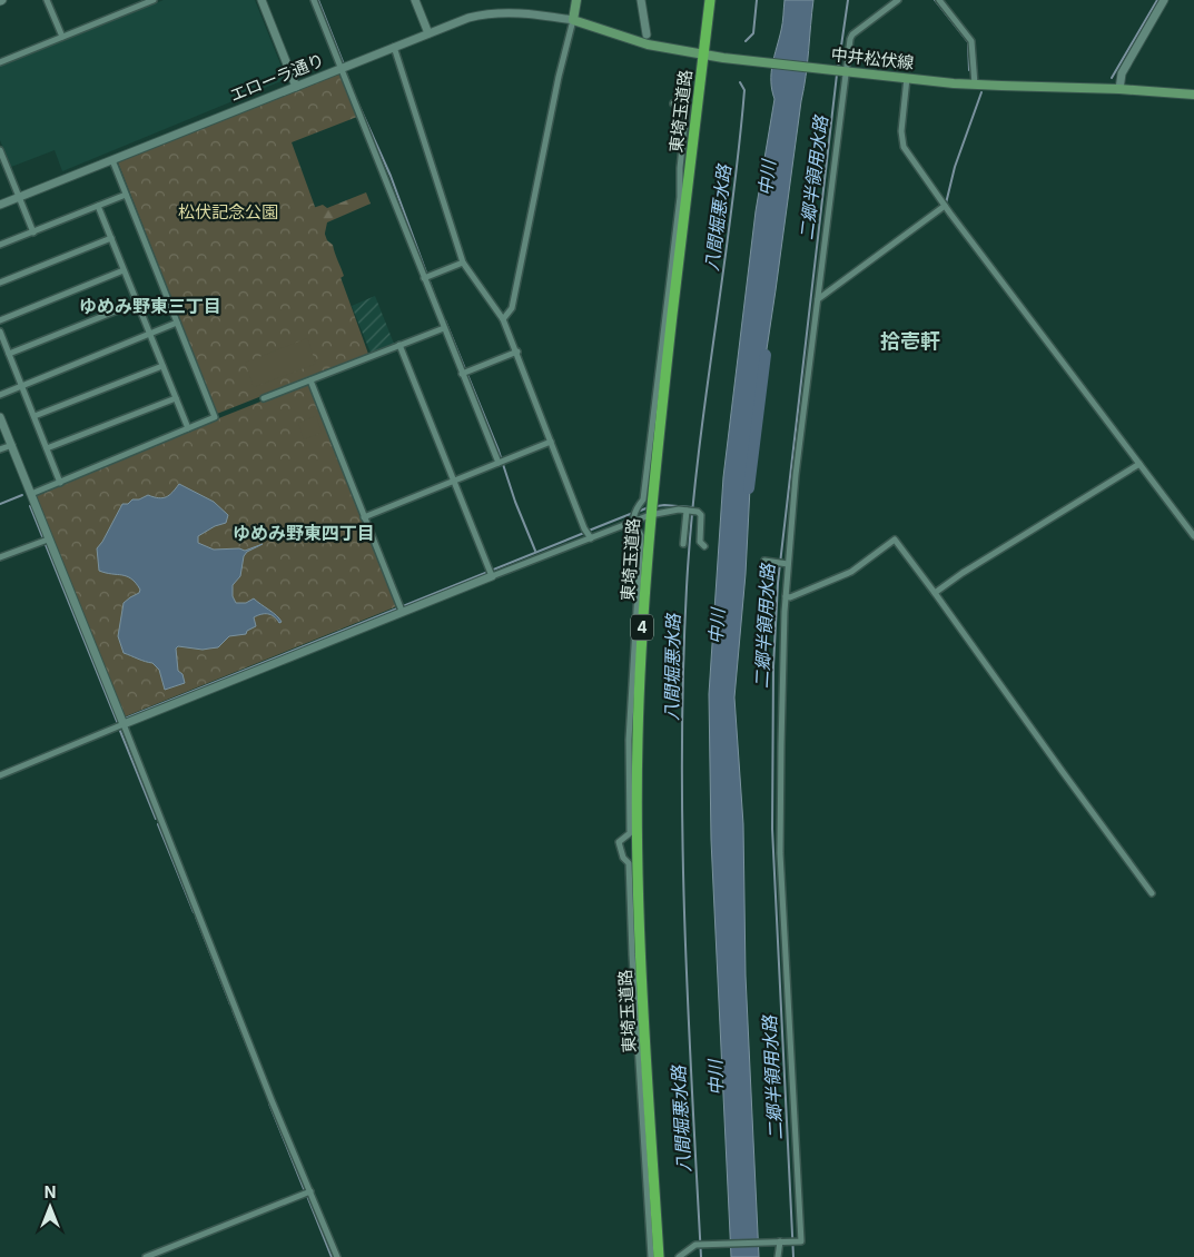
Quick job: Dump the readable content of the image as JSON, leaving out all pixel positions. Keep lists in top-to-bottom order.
{
  "streets": {
    "highway": ["東埼玉道路", "4"],
    "main road": ["中井松伏線"],
    "street": ["エローラ通り"]
  },
  "crossings": [
    ["中井松伏線", "エローラ通り"],
    ["中井松伏線", "東埼玉道路"]
  ],
  "districts": ["ゆめみ野東三丁目", "拾壱軒", "ゆめみ野東四丁目"],
  "water": ["中川", "二郷半領用水路", "八間堀悪水路"],
  "parks": ["松伏記念公園"],
  "north": "top"
}
